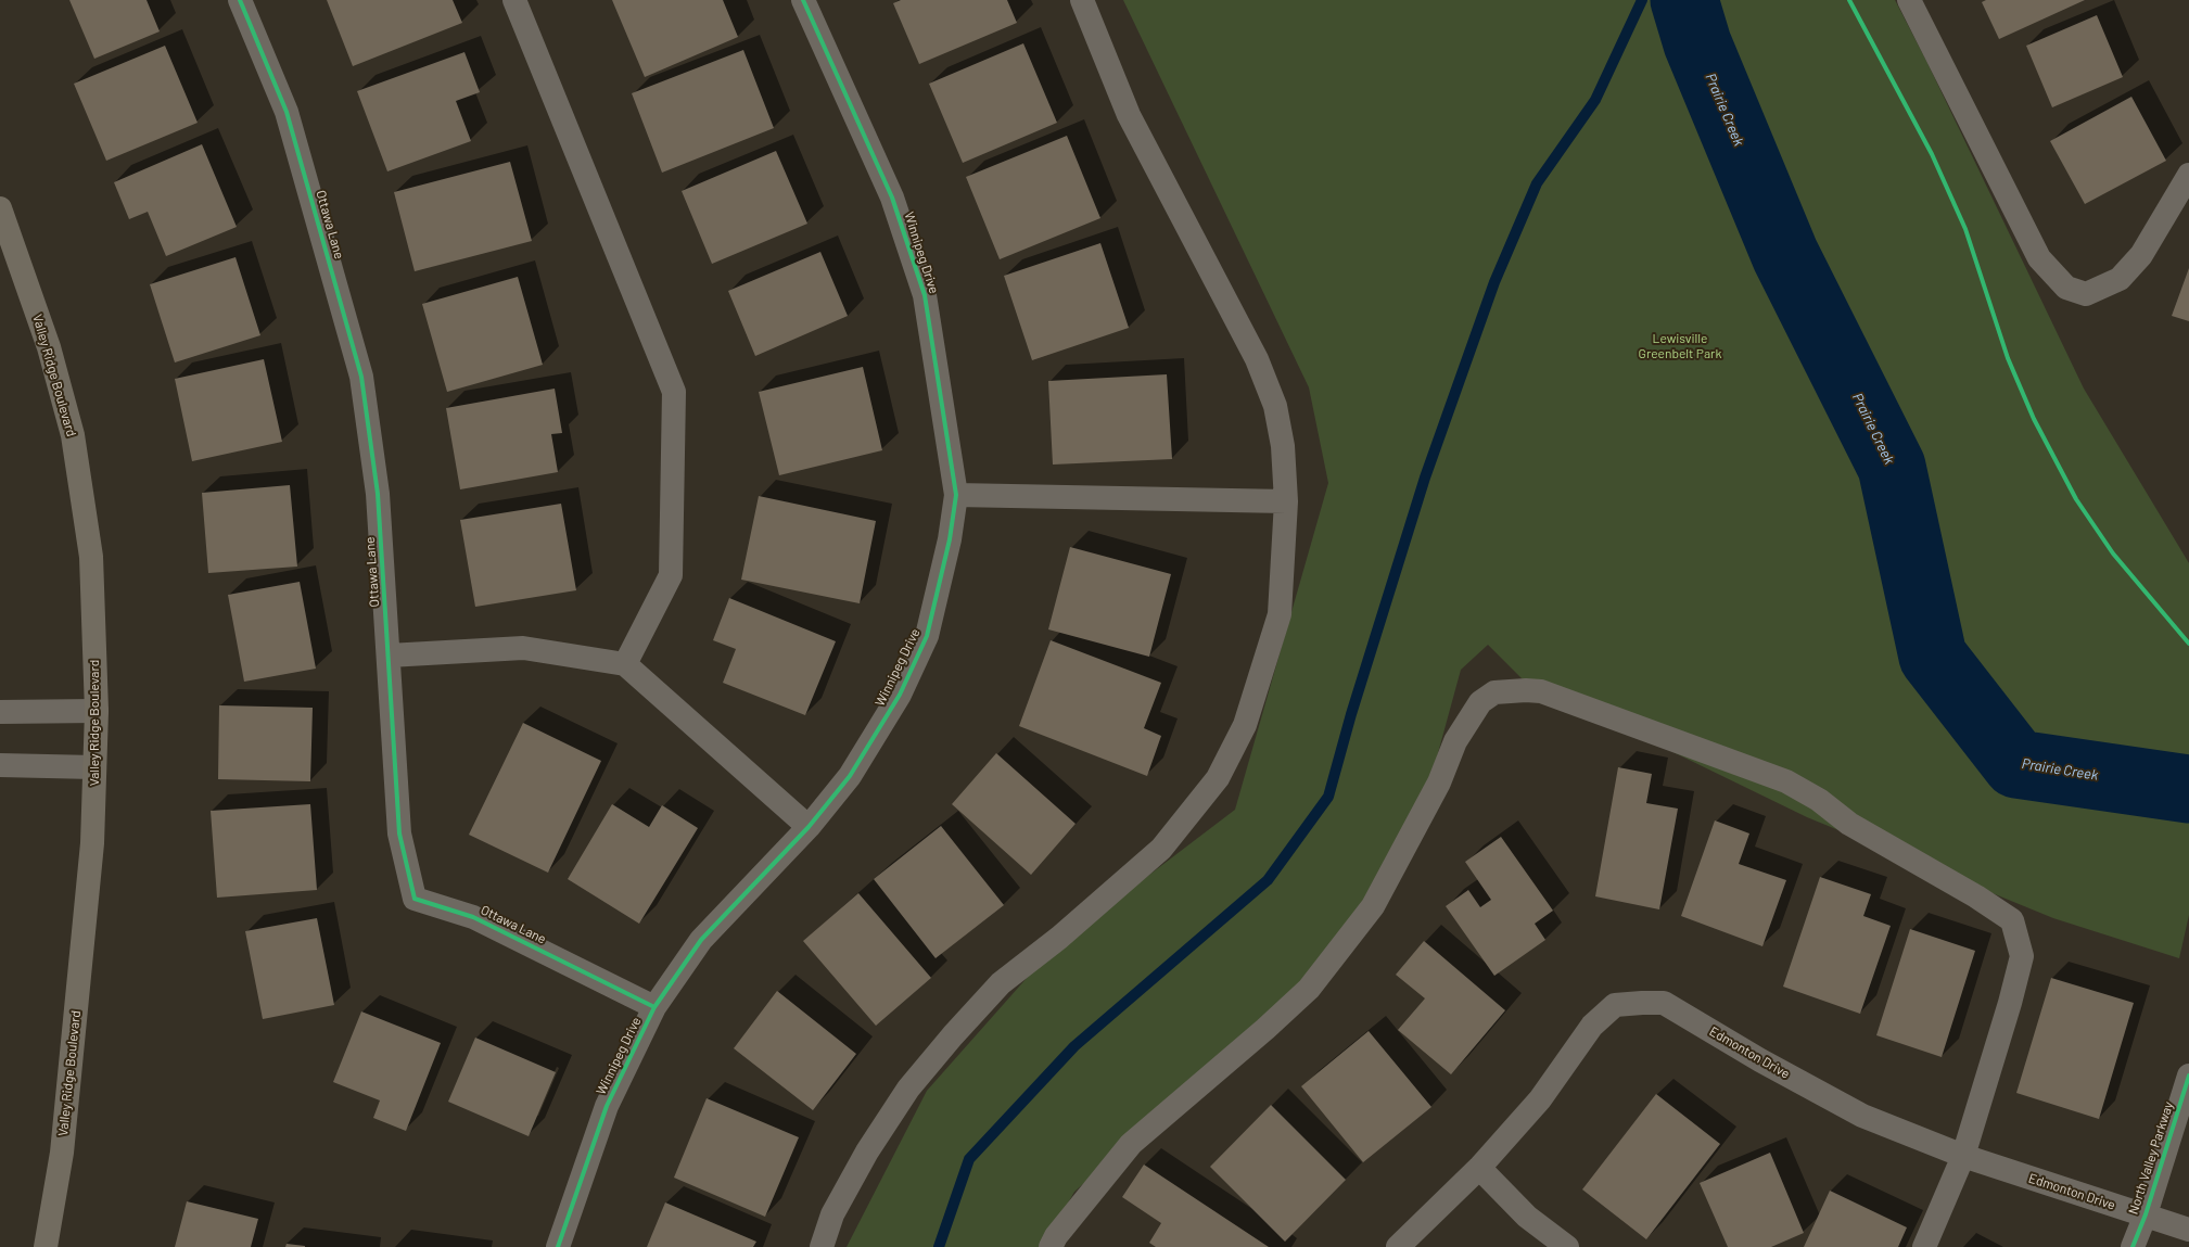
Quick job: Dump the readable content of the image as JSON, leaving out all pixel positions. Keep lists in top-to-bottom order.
{
  "streets": {
    "main road": ["Valley Ridge Boulevard"],
    "street": [
      "Ottawa Lane",
      "Winnipeg Drive",
      "Edmonton Drive",
      "North Valley Parkway"
    ]
  },
  "crossings": [
    ["Ottawa Lane", "Winnipeg Drive"],
    ["Edmonton Drive", "North Valley Parkway"]
  ],
  "water": ["Prairie Creek"],
  "parks": ["Lewisville Greenbelt Park"]
}
